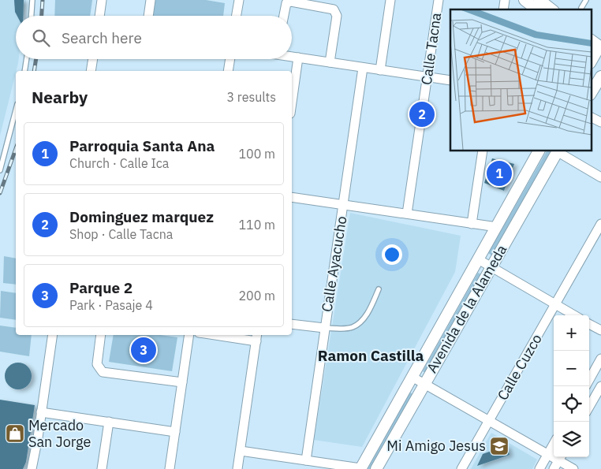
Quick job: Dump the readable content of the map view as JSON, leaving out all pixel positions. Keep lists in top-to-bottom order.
{
  "streets": {
    "street": [
      "Calle Tacna",
      "Calle Ayacucho",
      "Avenida de la Alameda",
      "Calle Cuzco"
    ]
  },
  "districts": ["Ramon Castilla"],
  "places": {
    "shop": ["Mercado San Jorge"],
    "school or university": ["Mi Amigo Jesus"]
  },
  "page": {
    "search": "Search here",
    "heading": ["Nearby", "3 results"],
    "pins": ["2", "1", "3"],
    "list": [
      {
        "mark": "1",
        "name": "Parroquia Santa Ana",
        "note": "Church · Calle Ica",
        "value": "100 m"
      },
      {
        "mark": "2",
        "name": "Dominguez marquez",
        "note": "Shop · Calle Tacna",
        "value": "110 m"
      },
      {
        "mark": "3",
        "name": "Parque 2",
        "note": "Park · Pasaje 4",
        "value": "200 m"
      }
    ],
    "map_buttons": ["+", "−"]
  }
}
